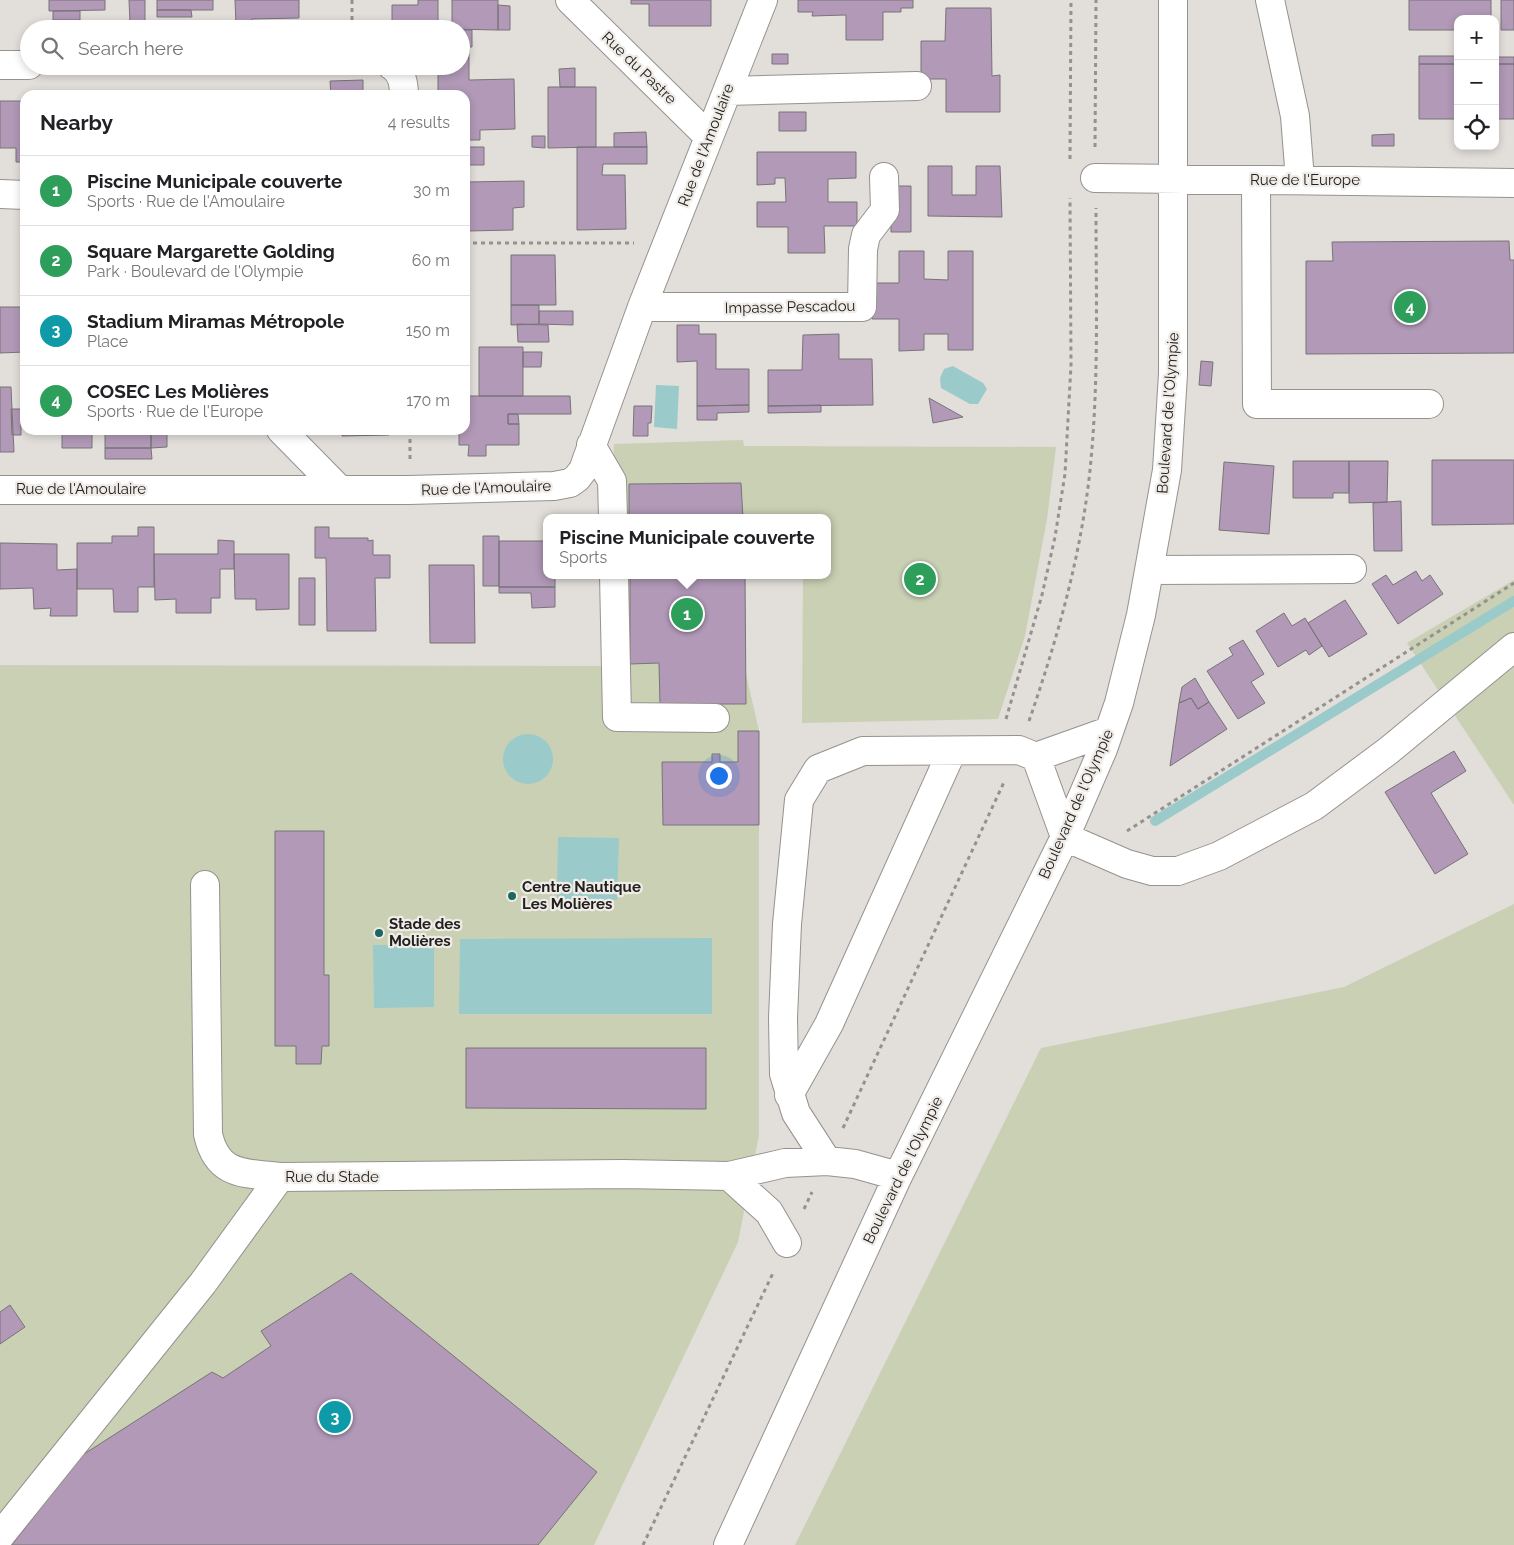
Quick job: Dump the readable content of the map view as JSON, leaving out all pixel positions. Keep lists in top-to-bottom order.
{
  "streets": {
    "street": [
      "Rue du Pastre",
      "Rue de l'Amoulaire",
      "Rue de l'Europe",
      "Impasse Pescadou",
      "Boulevard de l'Olympie",
      "Rue du Stade"
    ]
  },
  "crossings": [
    ["Rue du Pastre", "Rue de l'Amoulaire"],
    ["Rue de l'Amoulaire", "Impasse Pescadou"],
    ["Rue de l'Europe", "Boulevard de l'Olympie"],
    ["Boulevard de l'Olympie", "Rue du Stade"]
  ],
  "places": ["Centre Nautique Les Molières", "Stade des Molières"],
  "page": {
    "map_buttons": ["+", "−"],
    "search": "Search here",
    "heading": ["Nearby", "4 results"],
    "list": [
      {
        "mark": "1",
        "name": "Piscine Municipale couverte",
        "note": "Sports · Rue de l'Amoulaire",
        "value": "30 m"
      },
      {
        "mark": "2",
        "name": "Square Margarette Golding",
        "note": "Park · Boulevard de l'Olympie",
        "value": "60 m"
      },
      {
        "mark": "3",
        "name": "Stadium Miramas Métropole",
        "note": "Place",
        "value": "150 m"
      },
      {
        "mark": "4",
        "name": "COSEC Les Molières",
        "note": "Sports · Rue de l'Europe",
        "value": "170 m"
      }
    ],
    "pins": [
      "4",
      "2",
      "1",
      "3"
    ],
    "popup": ["Piscine Municipale couverte", "Sports"]
  }
}
